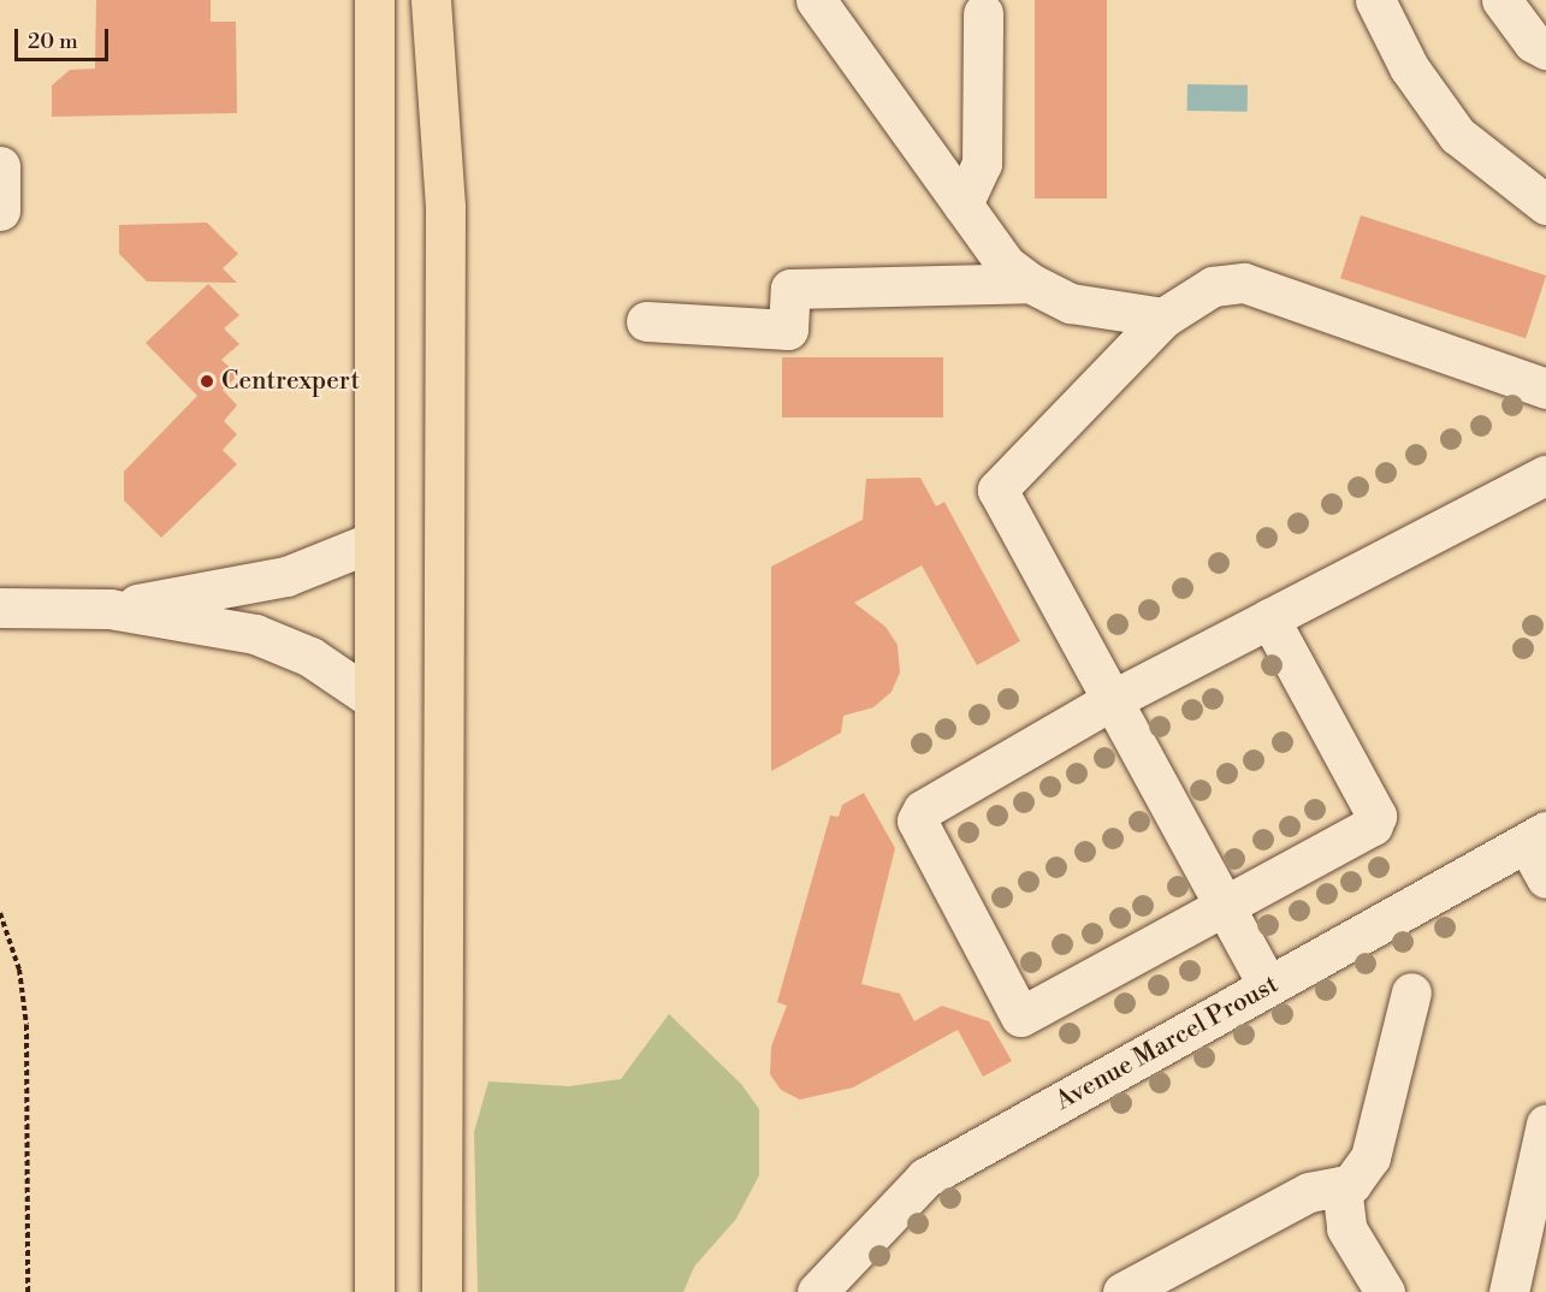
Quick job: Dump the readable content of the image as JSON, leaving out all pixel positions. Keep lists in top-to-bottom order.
{
  "streets": {
    "street": ["Avenue Marcel Proust"]
  },
  "places": ["Centrexpert"],
  "scale_bar": "20 m"
}
